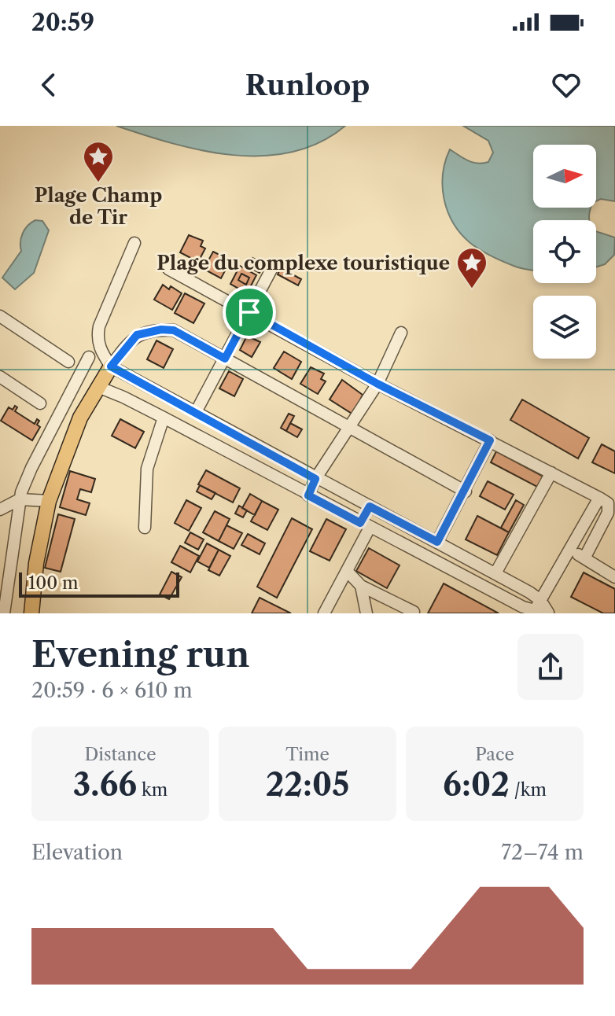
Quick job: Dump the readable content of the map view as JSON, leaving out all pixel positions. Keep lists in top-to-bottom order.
{
  "places": {
    "place": ["Plage Champ de Tir", "Plage du complexe touristique"]
  },
  "scale_bar": "100 m",
  "north": "right",
  "page": {
    "status": "20:59",
    "header": "Runloop",
    "scale": "100 m",
    "heading": ["Evening run", "20:59 · 6 × 610 m"],
    "stats": [
      ["Distance", "3.66 km"],
      ["Time", "22:05"],
      ["Pace", "6:02 /km"]
    ],
    "chart": ["Elevation", "72–74 m"]
  }
}
